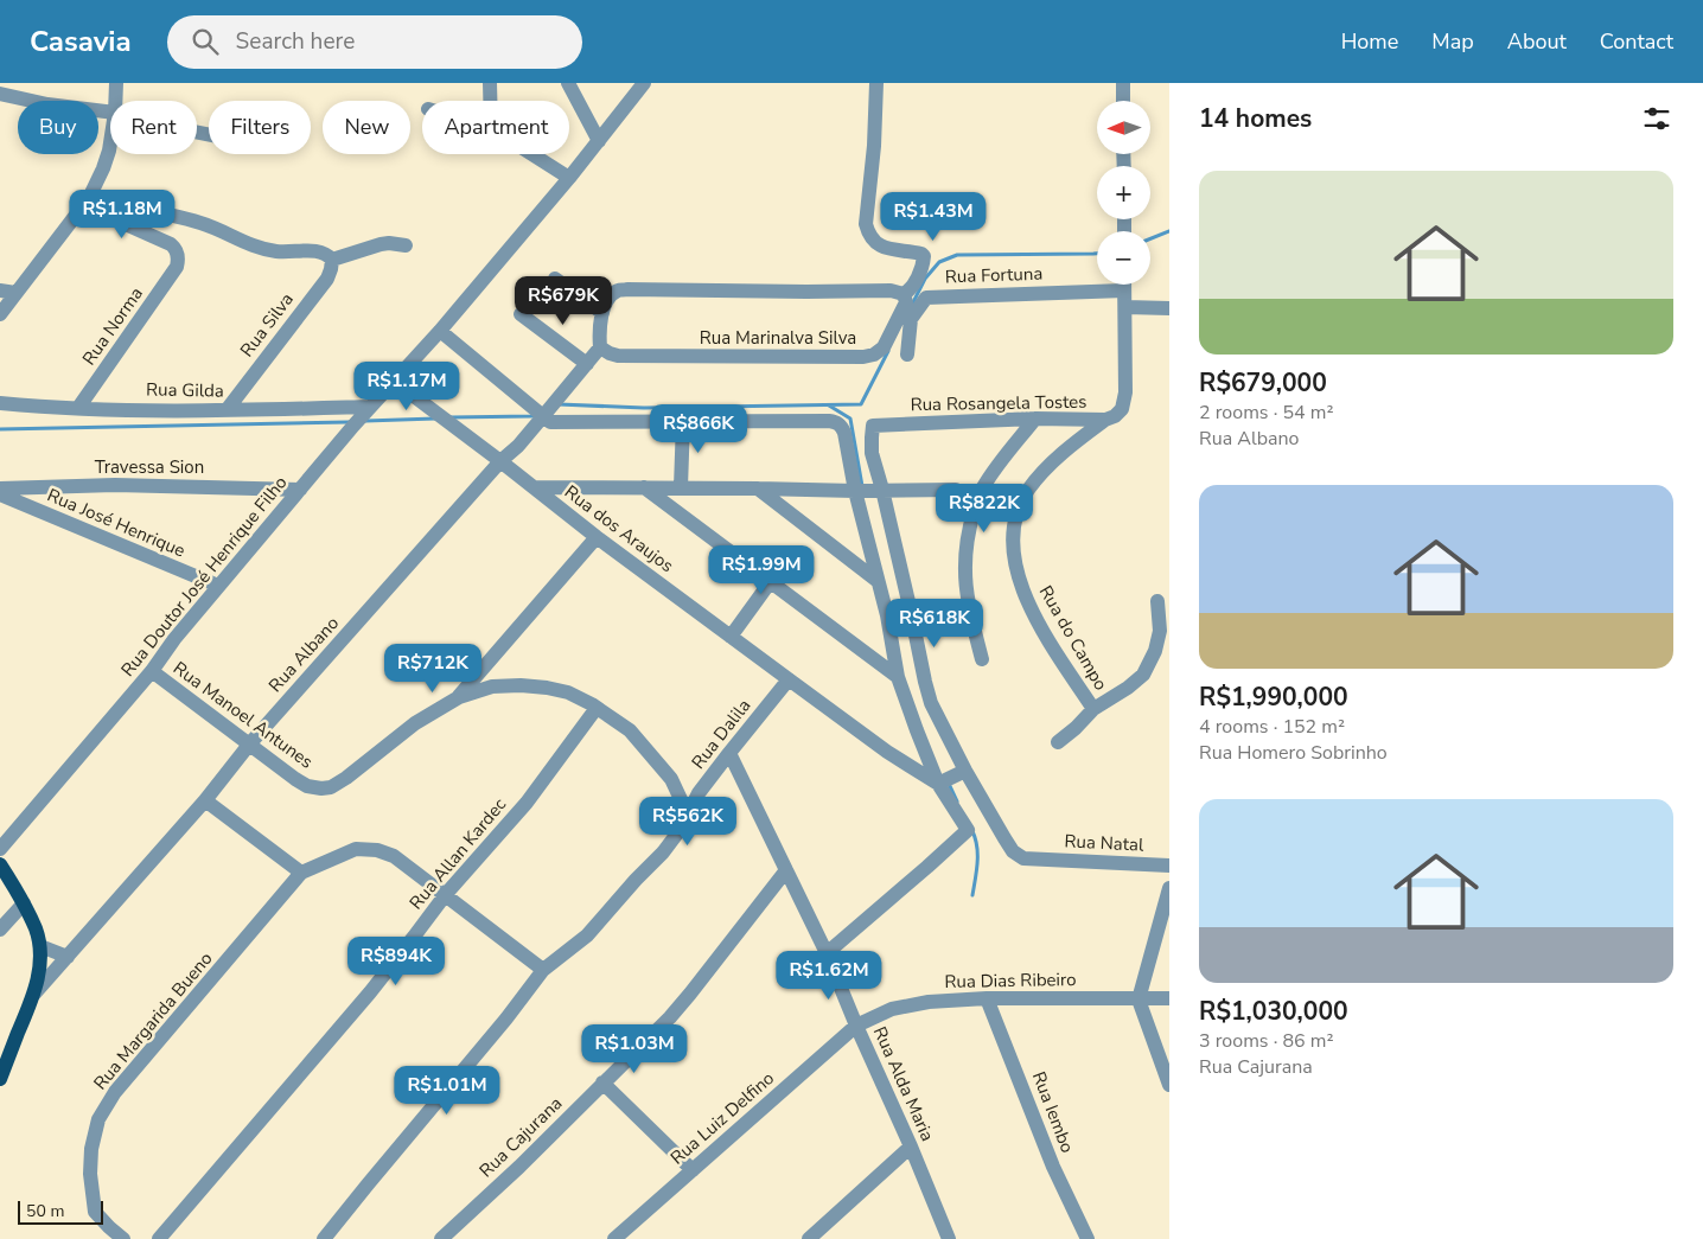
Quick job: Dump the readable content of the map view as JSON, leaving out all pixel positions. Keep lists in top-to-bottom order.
{
  "streets": {
    "street": [
      "Rua Fortuna",
      "Rua Silva",
      "Rua Norma",
      "Rua Marinalva Silva",
      "Rua Gilda",
      "Rua Rosangela Tostes",
      "Travessa Sion",
      "Rua José Henrique",
      "Rua dos Araujos",
      "Rua Doutor José Henrique Filho",
      "Rua do Campo",
      "Rua Albano",
      "Rua Manoel Antunes",
      "Rua Dalila",
      "Rua Natal",
      "Rua Allan Kardec",
      "Rua Dias Ribeiro",
      "Rua Margarida Bueno",
      "Rua Alda Maria",
      "Rua Iembo",
      "Rua Luiz Delfino",
      "Rua Cajurana"
    ]
  },
  "crossings": [
    ["Rua Silva", "Rua Gilda"],
    ["Rua Norma", "Rua Gilda"],
    ["Rua Marinalva Silva", "Rua Albano"],
    ["Rua Gilda", "Rua Doutor José Henrique Filho"],
    ["Rua Rosangela Tostes", "Rua do Campo"],
    ["Travessa Sion", "Rua Doutor José Henrique Filho"],
    ["Rua José Henrique", "Rua Doutor José Henrique Filho"],
    ["Rua dos Araujos", "Rua Doutor José Henrique Filho"],
    ["Rua dos Araujos", "Rua Albano"],
    ["Rua dos Araujos", "Rua Dalila"],
    ["Rua Doutor José Henrique Filho", "Rua Manoel Antunes"],
    ["Rua Albano", "Rua Manoel Antunes"],
    ["Rua Manoel Antunes", "Rua Dalila"],
    ["Rua Manoel Antunes", "Rua Allan Kardec"],
    ["Rua Dalila", "Rua Alda Maria"],
    ["Rua Dias Ribeiro", "Rua Alda Maria"],
    ["Rua Dias Ribeiro", "Rua Iembo"],
    ["Rua Dias Ribeiro", "Rua Luiz Delfino"],
    ["Rua Alda Maria", "Rua Luiz Delfino"],
    ["Rua Alda Maria", "Rua Cajurana"]
  ],
  "scale_bar": "50 m",
  "north": "left",
  "page": {
    "header": "Casavia",
    "search": "Search here",
    "nav": [
      "Home",
      "Map",
      "About",
      "Contact"
    ],
    "heading": "14 homes",
    "map_buttons": ["+", "−"],
    "chip": [
      "Buy",
      "Rent",
      "Filters",
      "New",
      "Apartment"
    ],
    "list": [
      {
        "name": "R$679,000",
        "note": "2 rooms · 54 m² · Rua Albano"
      },
      {
        "name": "R$1,990,000",
        "note": "4 rooms · 152 m² · Rua Homero Sobrinho"
      },
      {
        "name": "R$1,030,000",
        "note": "3 rooms · 86 m² · Rua Cajurana"
      }
    ],
    "price": [
      "R$1.18M",
      "R$1.43M",
      "R$679K",
      "R$1.17M",
      "R$866K",
      "R$822K",
      "R$1.99M",
      "R$618K",
      "R$712K",
      "R$562K",
      "R$894K",
      "R$1.62M",
      "R$1.03M",
      "R$1.01M"
    ],
    "scale": "50 m"
  }
}
